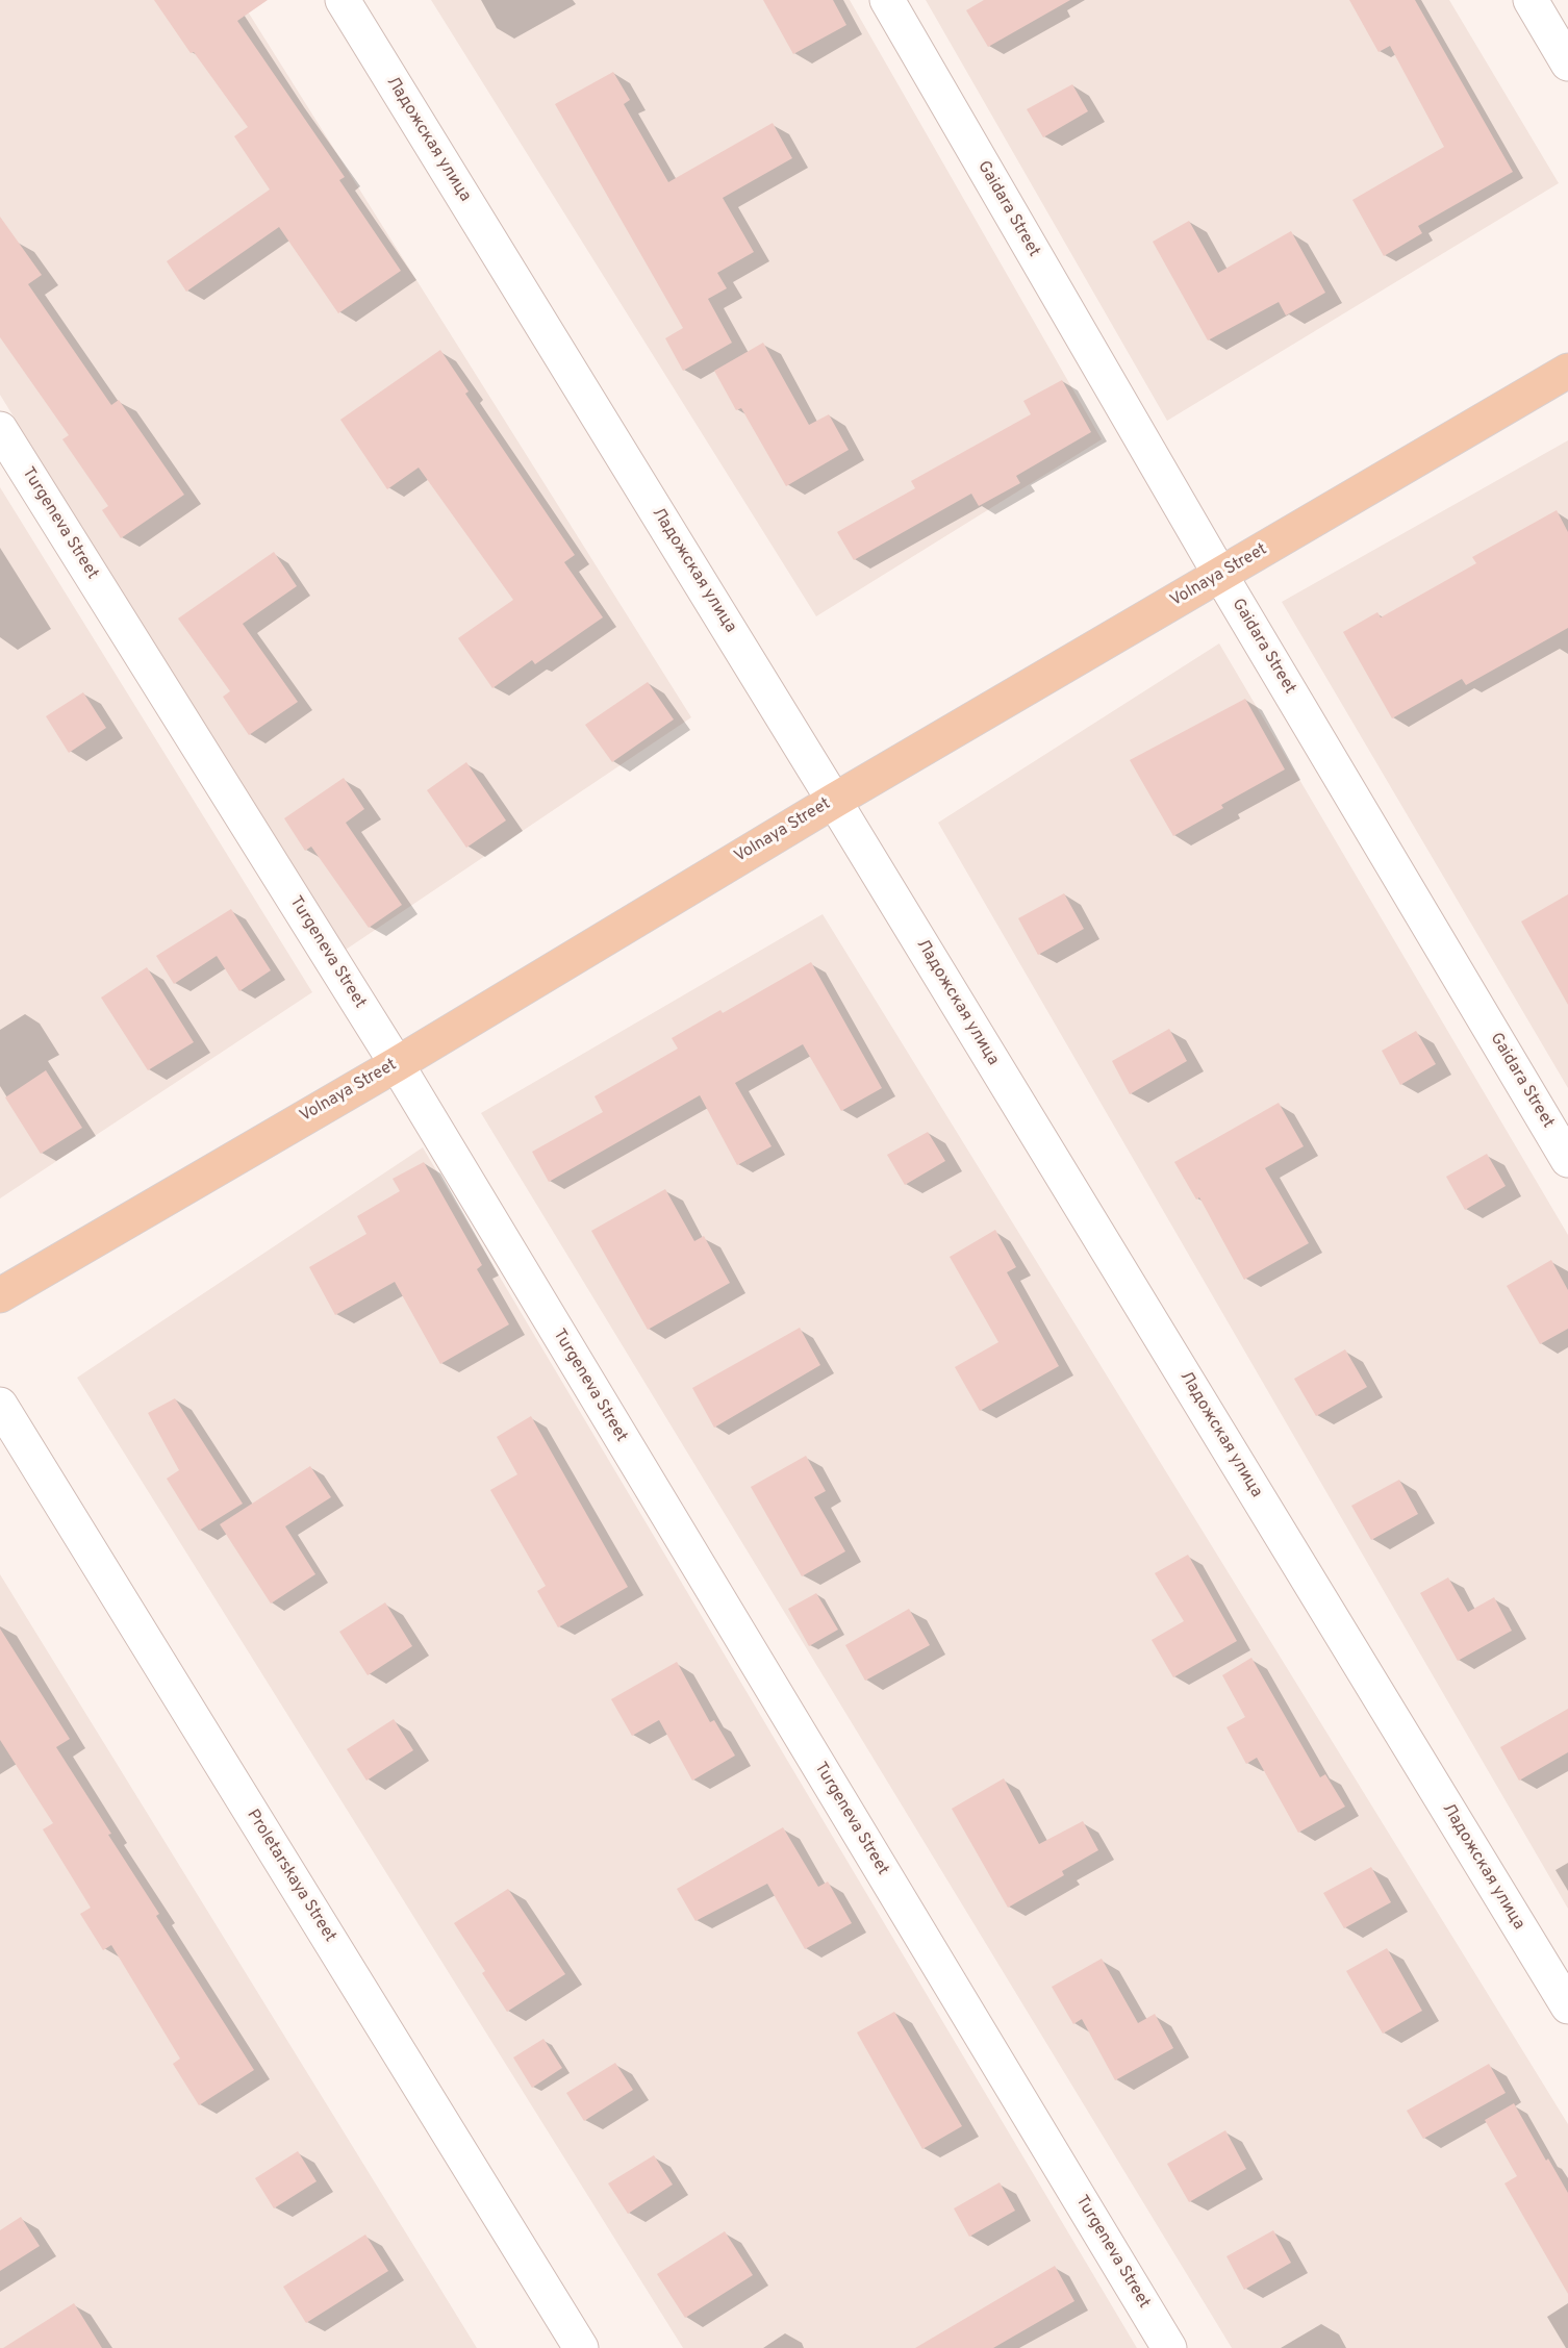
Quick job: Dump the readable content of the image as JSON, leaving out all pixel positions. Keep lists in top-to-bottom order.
{
  "streets": {
    "main road": ["Volnaya Street"],
    "street": [
      "Ладожская улица",
      "Gaidara Street",
      "Turgeneva Street",
      "Proletarskaya Street"
    ]
  },
  "crossings": [
    ["Ладожская улица", "Volnaya Street"],
    ["Gaidara Street", "Volnaya Street"],
    ["Turgeneva Street", "Volnaya Street"]
  ]
}
